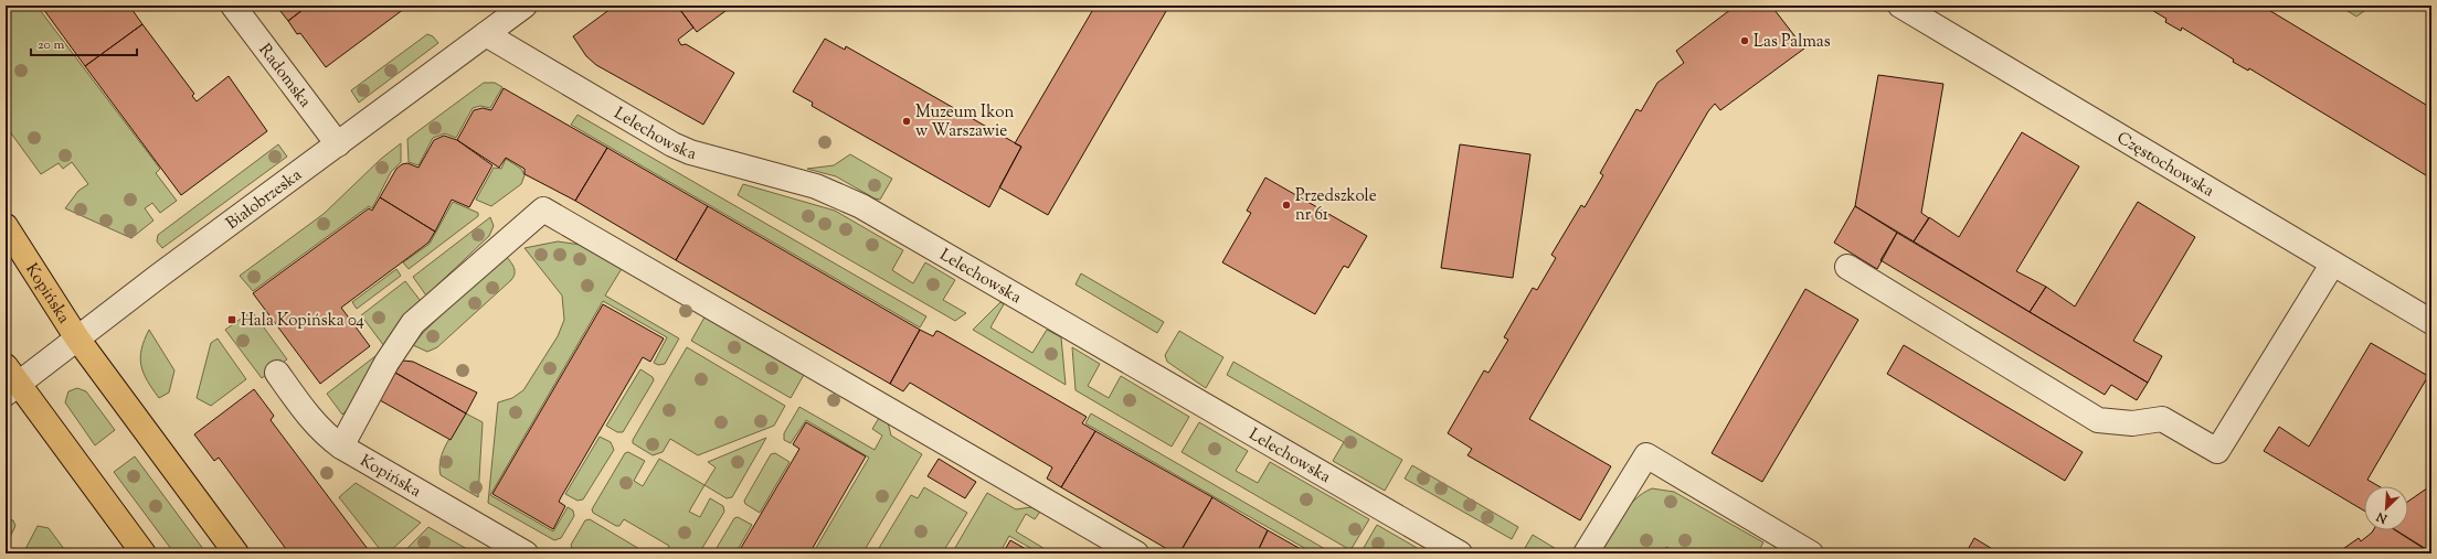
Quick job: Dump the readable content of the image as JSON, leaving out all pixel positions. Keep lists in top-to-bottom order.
{
  "streets": {
    "main road": ["Kopińska"],
    "street": [
      "Radomska",
      "Lelechowska",
      "Częstochowska",
      "Białobrzeska"
    ]
  },
  "crossings": [
    ["Radomska", "Białobrzeska"],
    ["Lelechowska", "Białobrzeska"],
    ["Białobrzeska", "Kopińska"]
  ],
  "places": {
    "other": ["Las Palmas", "Muzeum Ikon w Warszawie", "Przedszkole nr 61"],
    "transit": ["Hala Kopińska 04"]
  },
  "scale_bar": "20 m",
  "north": "bottom left"
}
